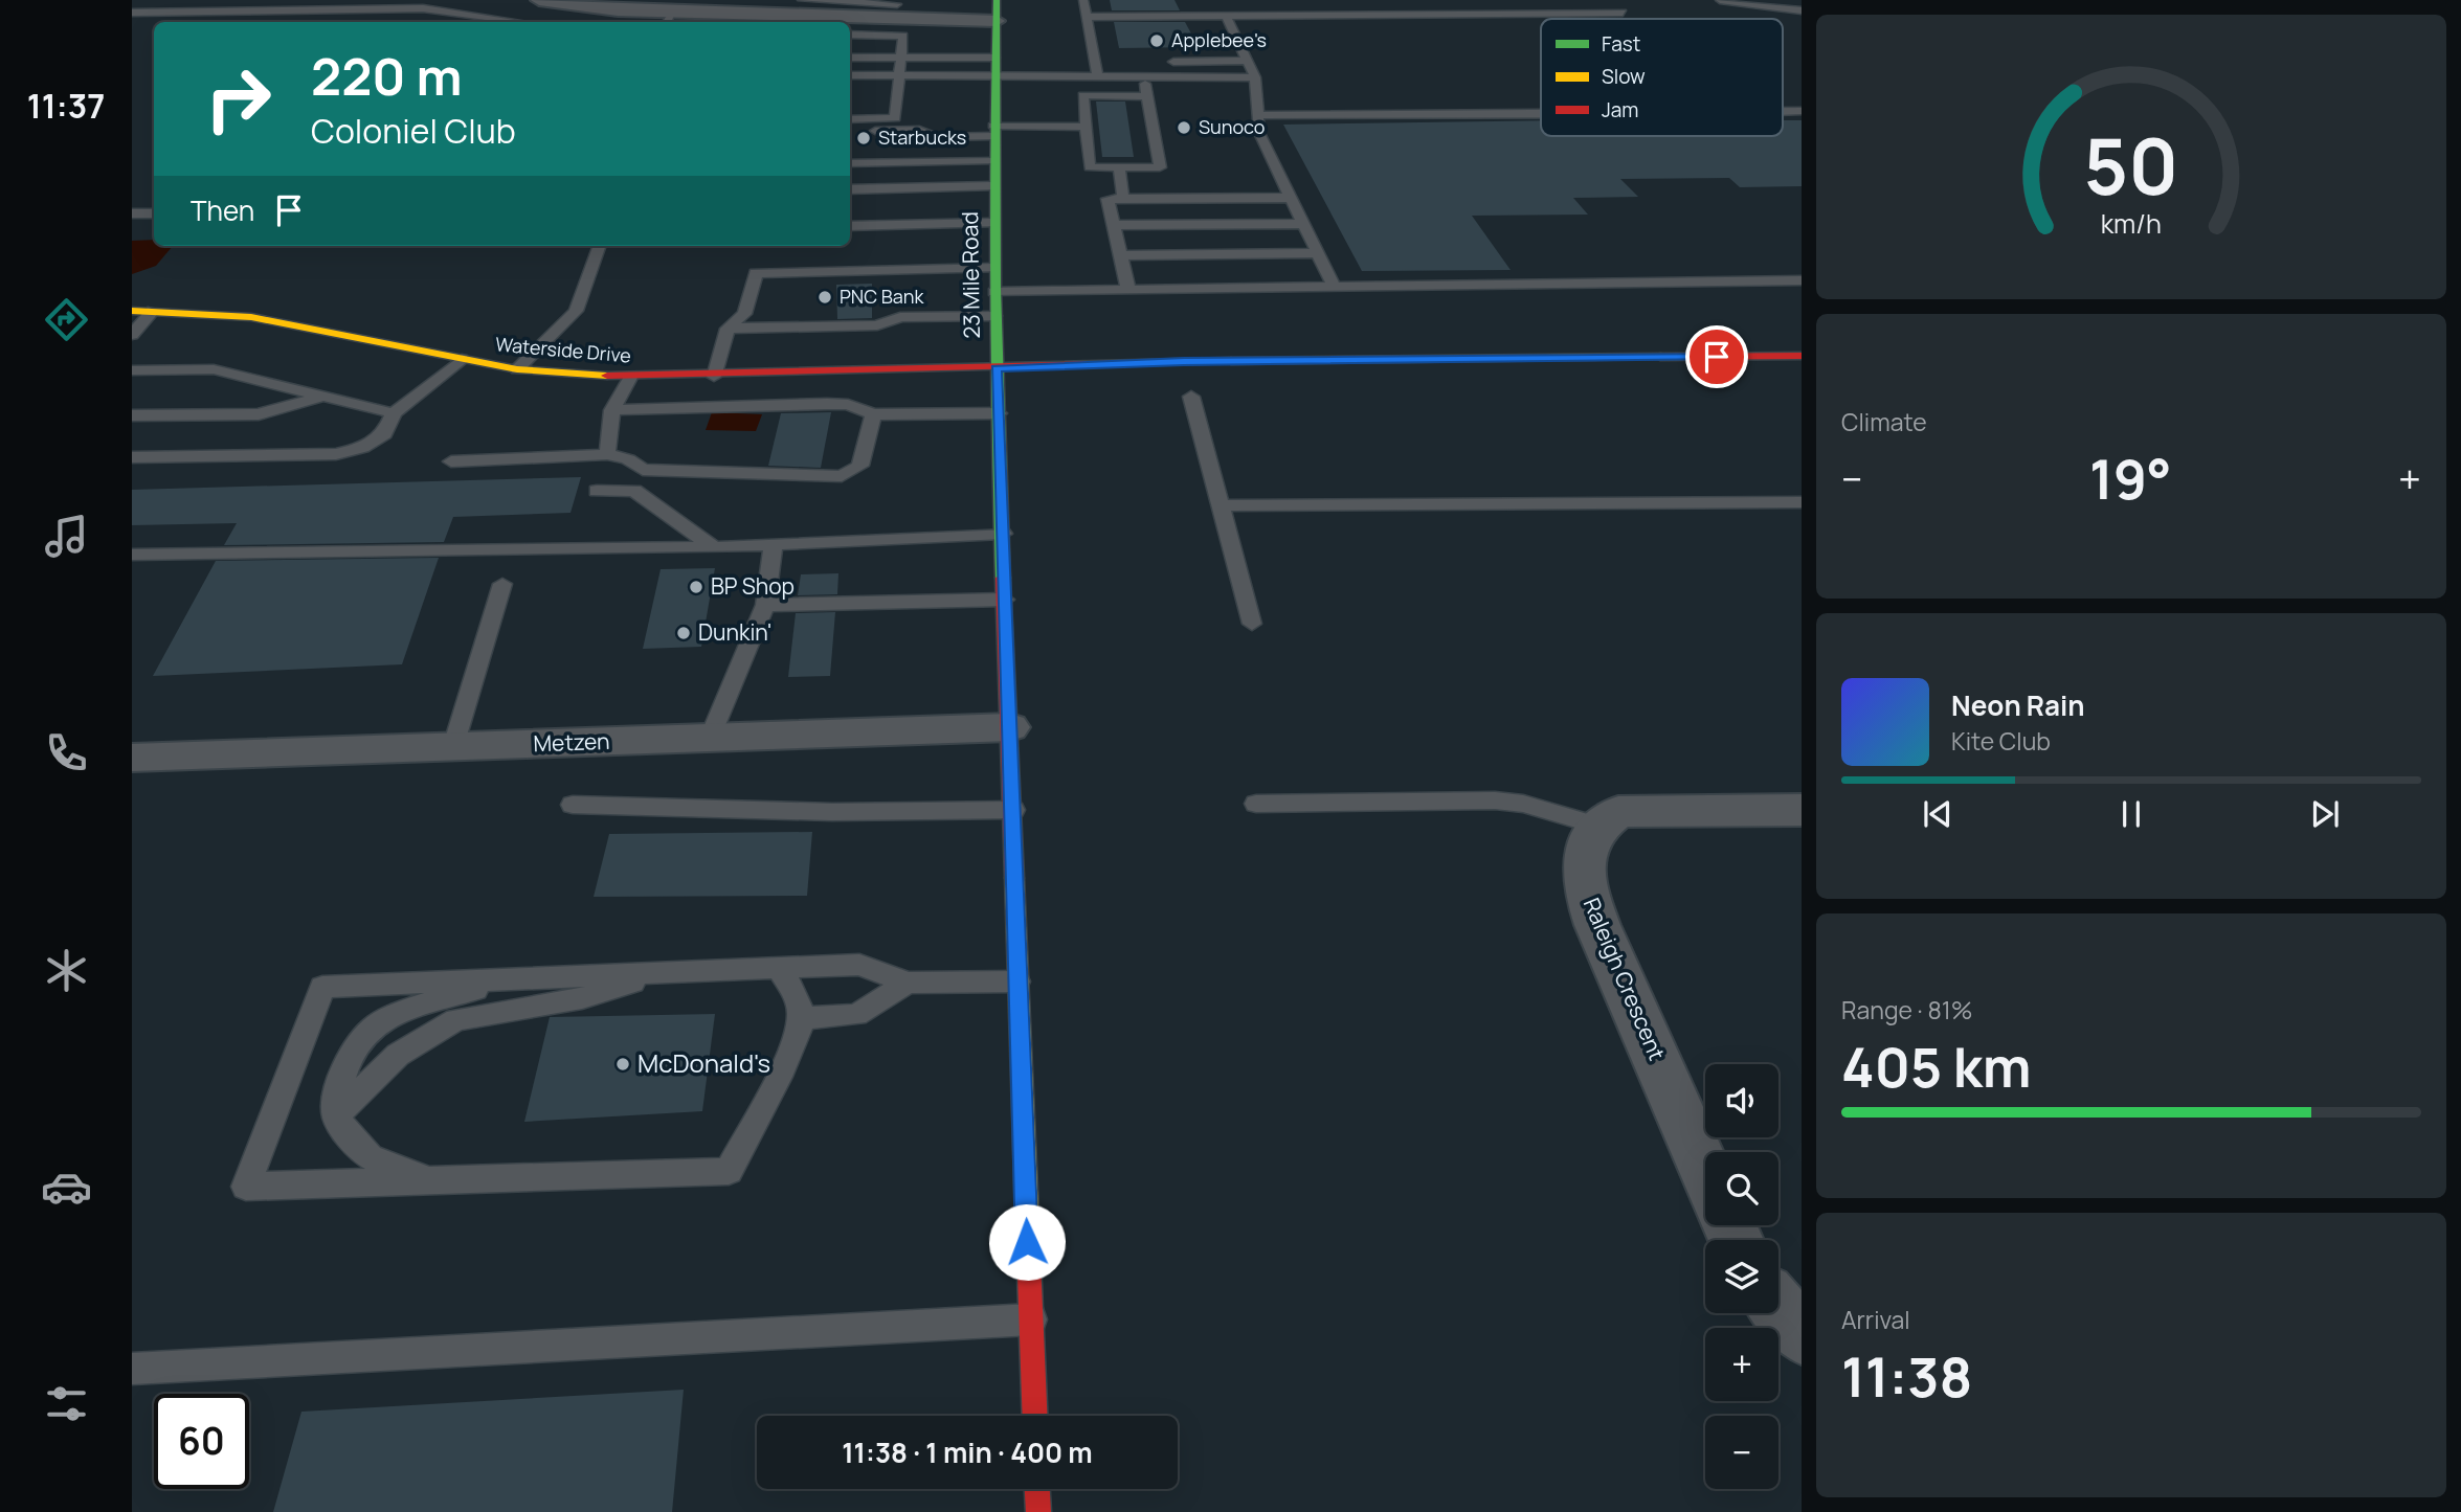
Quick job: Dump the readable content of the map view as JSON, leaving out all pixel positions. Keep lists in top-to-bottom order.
{
  "streets": {
    "main road": ["23 Mile Road", "Waterside Drive"],
    "street": ["Metzen", "Raleigh Crescent"]
  },
  "crossings": [
    ["23 Mile Road", "Waterside Drive"],
    ["23 Mile Road", "Metzen"]
  ],
  "places": [
    "Applebee's",
    "Sunoco",
    "Starbucks",
    "PNC Bank",
    "BP Shop",
    "Dunkin'",
    "McDonald's"
  ],
  "legend": ["Fast", "Slow", "Jam"],
  "page": {
    "tabs": "11:37",
    "turn": ["220 m", "Coloniel Club"],
    "then": "Then",
    "tile": [
      "Climate",
      ["Range · 81%", "405 km"],
      ["Arrival", "11:38"]
    ],
    "heat": ["−", "19°", "+"],
    "song": ["Neon Rain", "Kite Club"],
    "map_buttons": ["+", "−"],
    "limit": "60",
    "trip": "11:38 · 1 min · 400 m",
    "gauge": ["50", "km/h"]
  }
}
